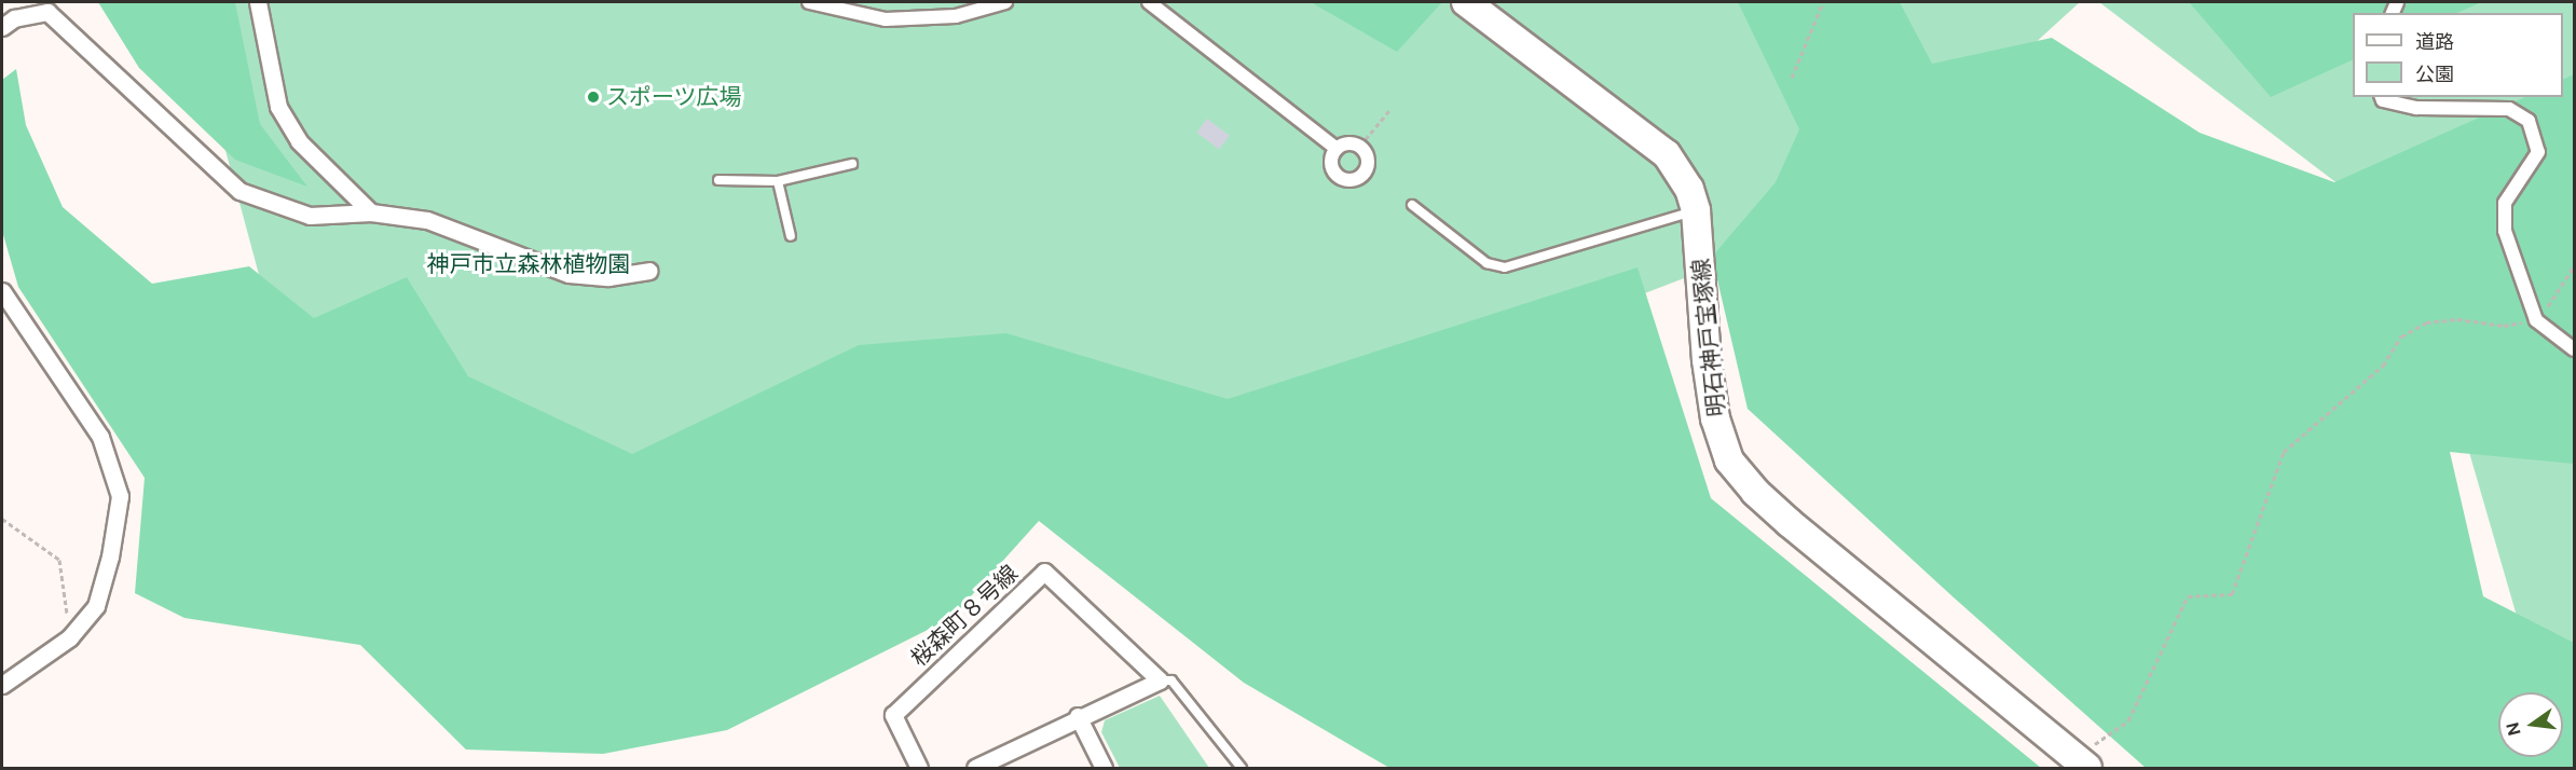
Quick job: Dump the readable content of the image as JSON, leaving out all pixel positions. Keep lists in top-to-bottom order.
{
  "streets": {
    "main road": ["明石神戸宝塚線"],
    "street": ["桜森町８号線"]
  },
  "parks": ["神戸市立森林植物園"],
  "places": ["スポーツ広場"],
  "legend": ["道路", "公園"],
  "north": "left"
}
